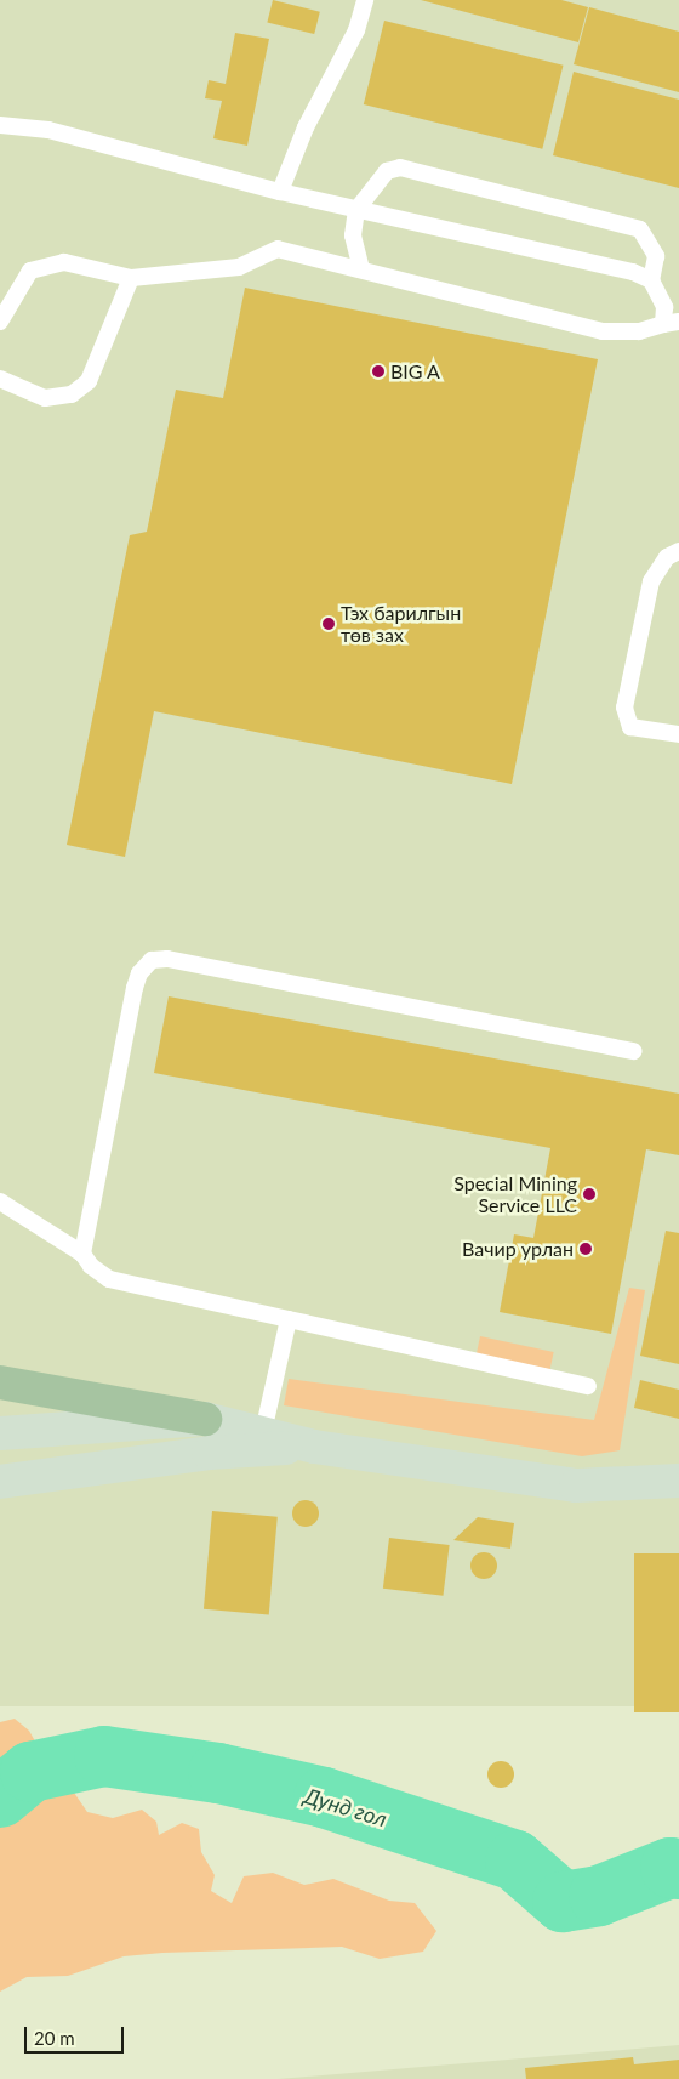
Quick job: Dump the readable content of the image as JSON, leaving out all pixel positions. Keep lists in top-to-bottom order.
{
  "water": ["Дунд гол"],
  "places": [
    "BIG A",
    "Тэх барилгын төв зах",
    "Special Mining Service LLC",
    "Вачир урлан"
  ],
  "scale_bar": "20 m"
}
